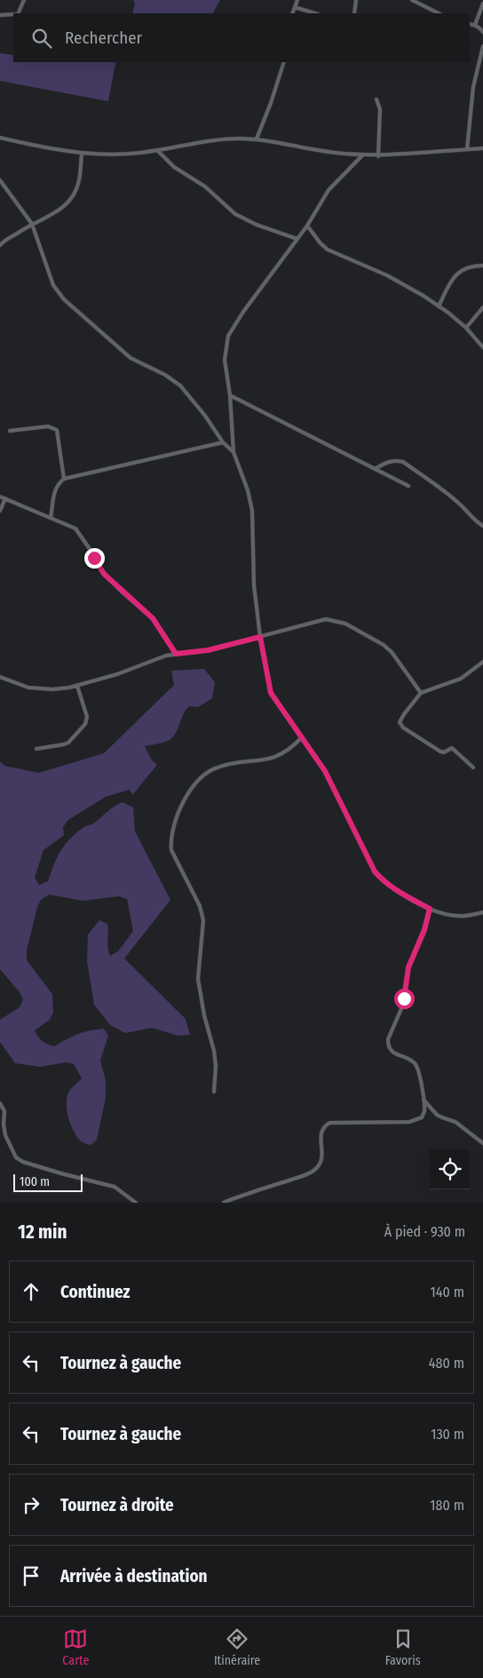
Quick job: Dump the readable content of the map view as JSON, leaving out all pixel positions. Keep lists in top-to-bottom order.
{
  "scale_bar": "100 m",
  "page": {
    "search": "Rechercher",
    "scale": "100 m",
    "heading": ["12 min", "À pied · 930 m"],
    "list": [
      ["Continuez", "140 m"],
      ["Tournez à gauche", "480 m"],
      ["Tournez à gauche", "130 m"],
      ["Tournez à droite", "180 m"],
      "Arrivée à destination"
    ],
    "nav": ["Carte", "Itinéraire", "Favoris"]
  }
}
